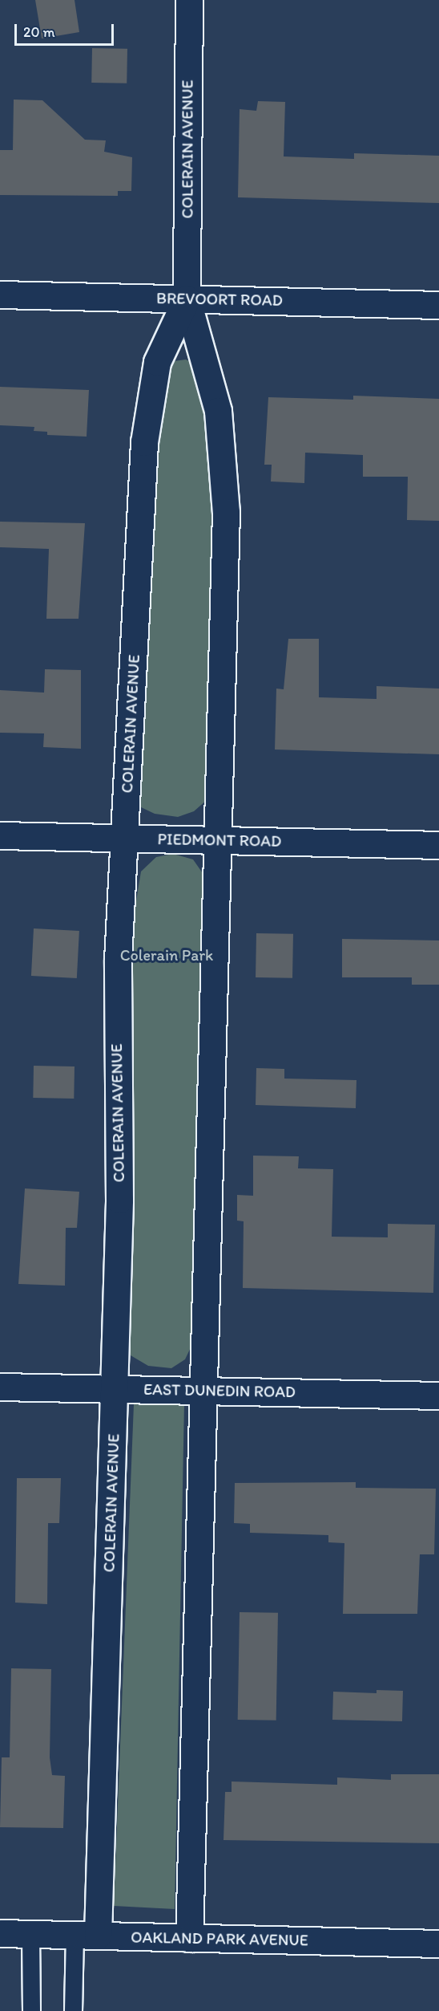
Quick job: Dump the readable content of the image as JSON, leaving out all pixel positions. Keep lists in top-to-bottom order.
{
  "streets": {
    "street": [
      "COLERAIN AVENUE",
      "BREVOORT ROAD",
      "PIEDMONT ROAD",
      "EAST DUNEDIN ROAD",
      "OAKLAND PARK AVENUE"
    ]
  },
  "crossings": [
    ["COLERAIN AVENUE", "BREVOORT ROAD"],
    ["COLERAIN AVENUE", "PIEDMONT ROAD"],
    ["COLERAIN AVENUE", "EAST DUNEDIN ROAD"],
    ["COLERAIN AVENUE", "OAKLAND PARK AVENUE"]
  ],
  "parks": ["Colerain Park"],
  "scale_bar": "20 m"
}
